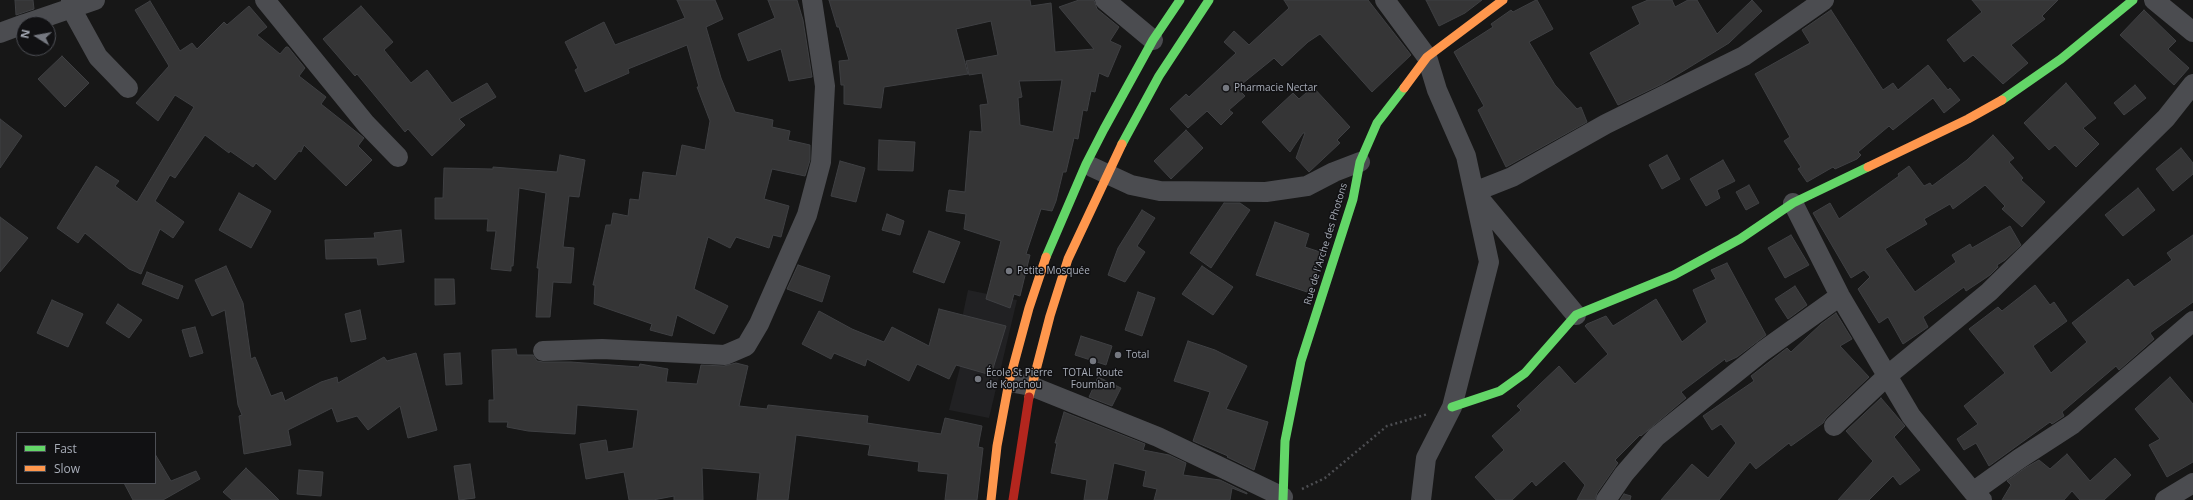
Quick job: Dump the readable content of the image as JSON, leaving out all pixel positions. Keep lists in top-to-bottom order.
{
  "streets": {
    "main road": ["Rue de l'Arche des Photons"]
  },
  "places": [
    "Pharmacie Nectar",
    "Petite Mosquée",
    "Total",
    "TOTAL Route Foumban",
    "École St Pierre de Kopchou"
  ],
  "legend": ["Fast", "Slow"],
  "north": "left"
}
